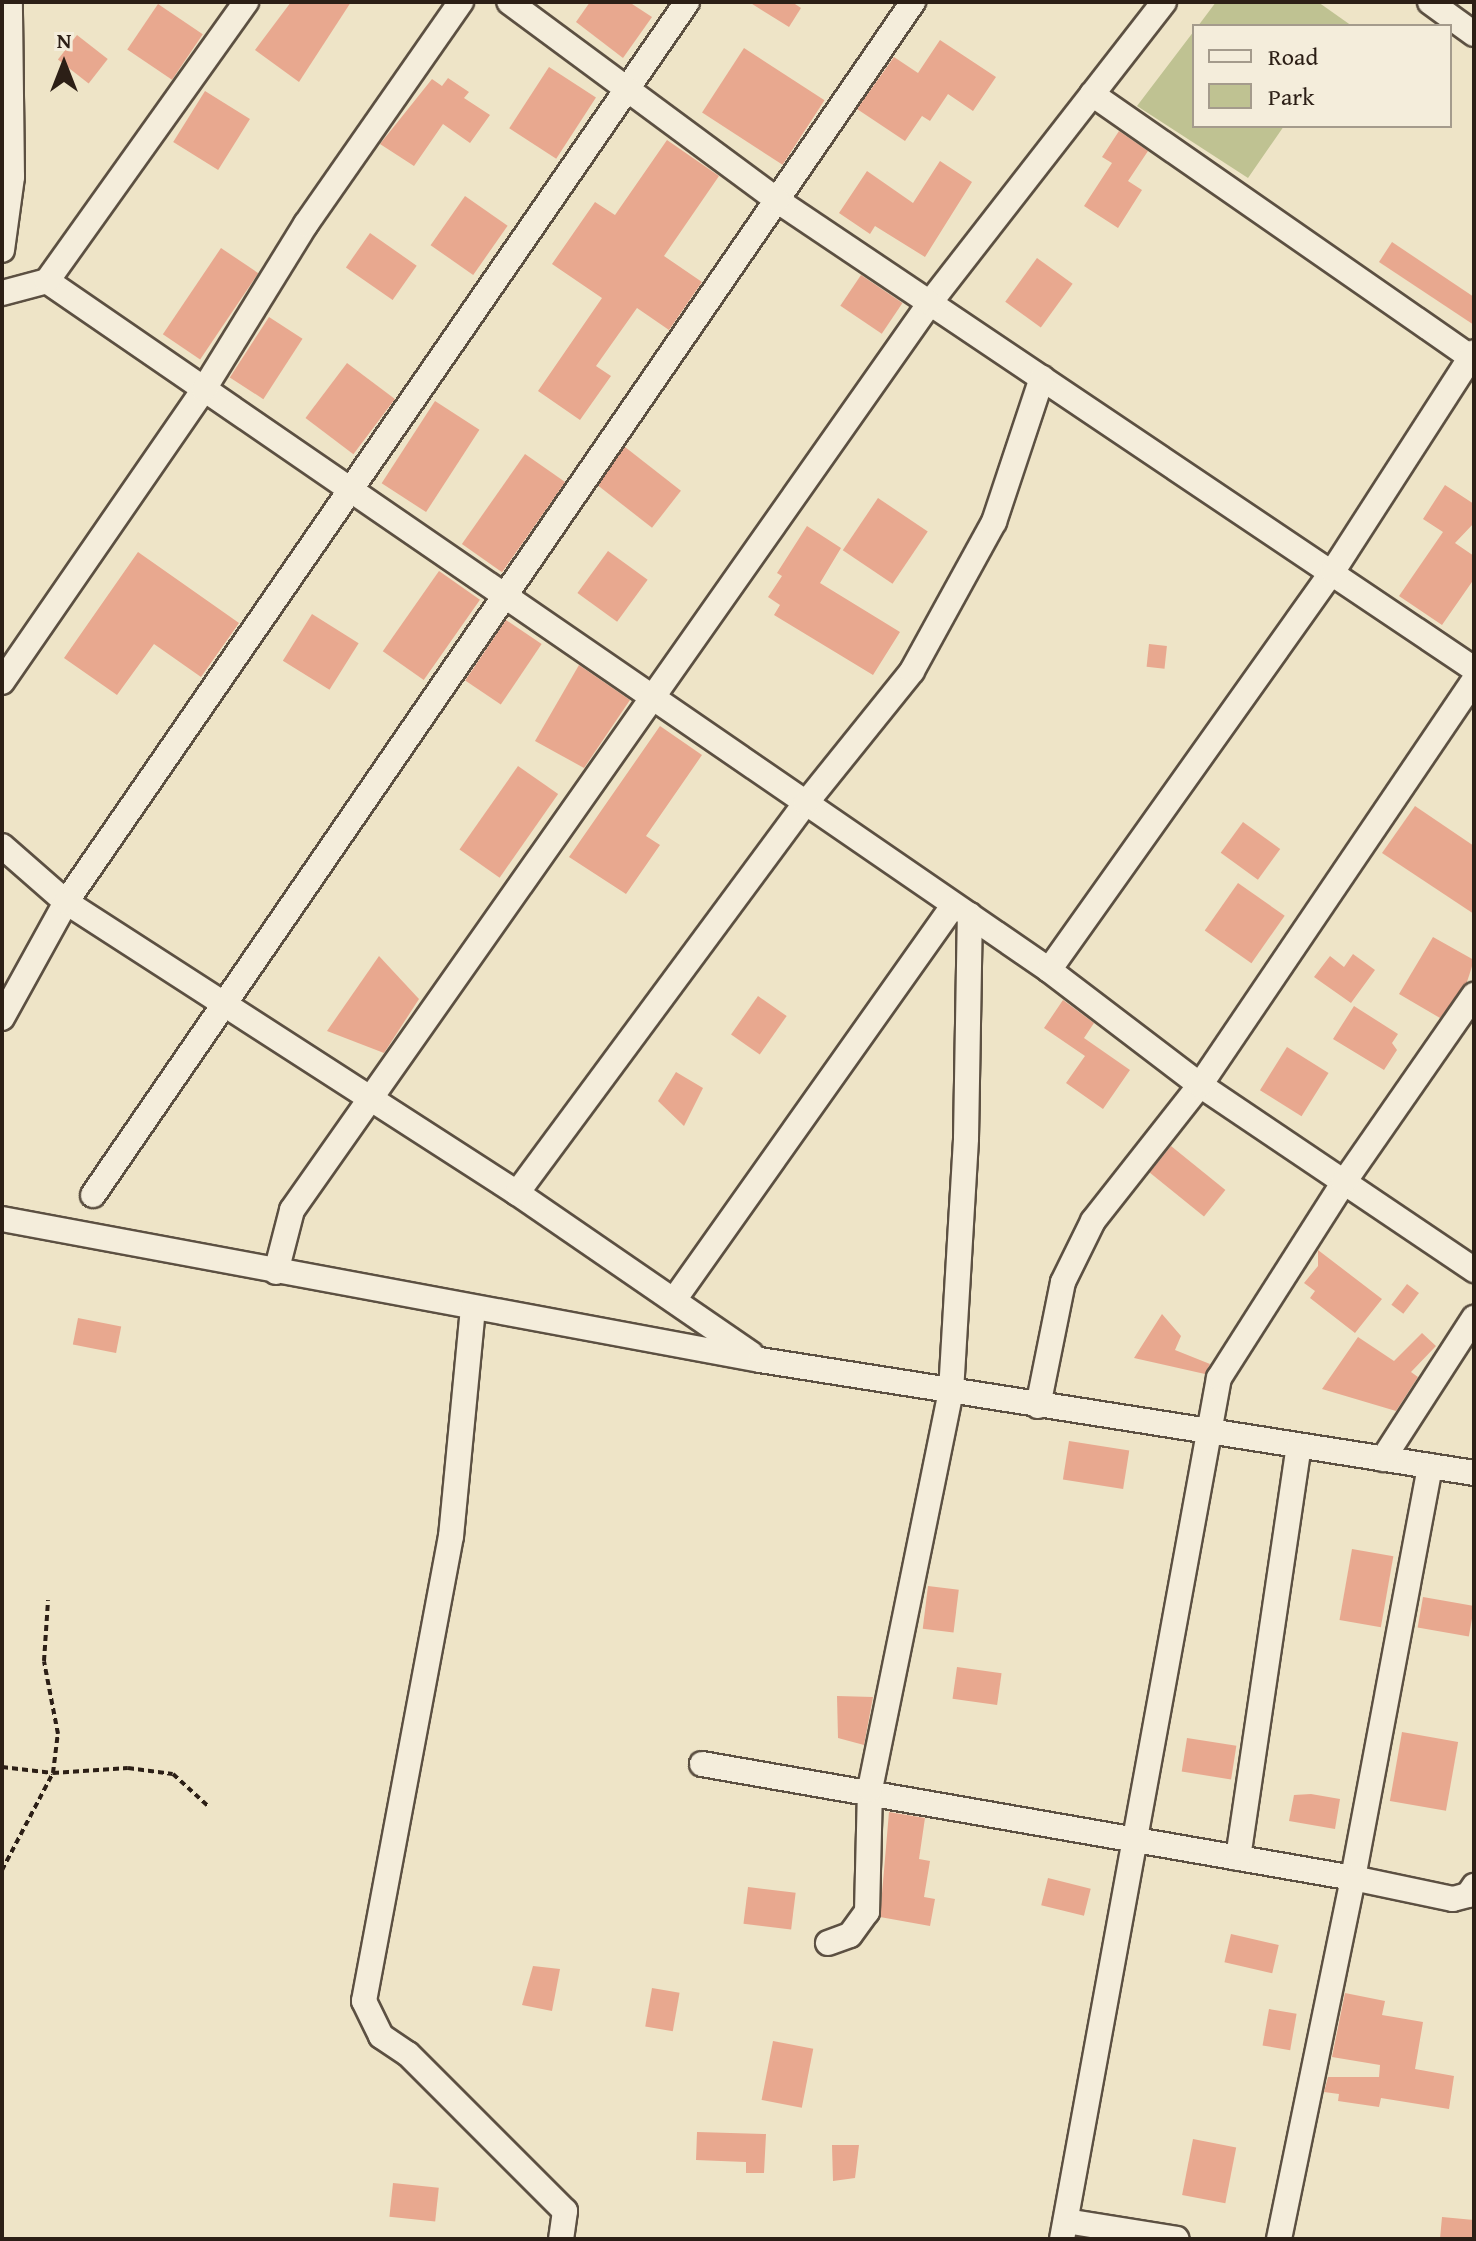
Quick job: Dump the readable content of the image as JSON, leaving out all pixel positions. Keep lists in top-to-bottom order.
{
  "legend": ["Road", "Park"],
  "north": "top"
}
